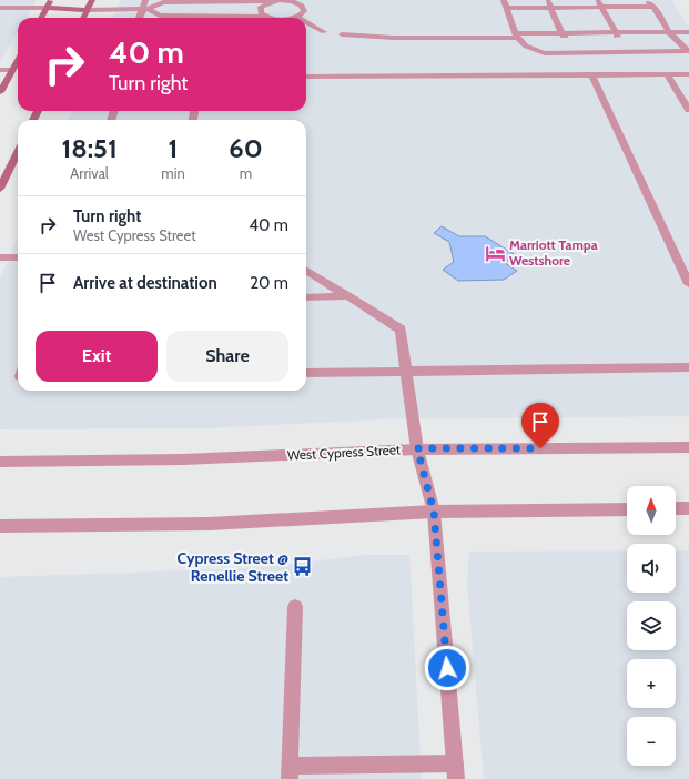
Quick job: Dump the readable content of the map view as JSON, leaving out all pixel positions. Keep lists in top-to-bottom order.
{
  "streets": {
    "street": ["West Cypress Street"]
  },
  "places": {
    "hotel": ["Marriott Tampa Westshore"],
    "bus stop": ["Cypress Street @ Renellie Street"]
  },
  "north": "top",
  "page": {
    "turn": ["40 m", "Turn right"],
    "eta": [
      "18:51",
      "Arrival",
      "1",
      "min",
      "60",
      "m"
    ],
    "list": [
      {
        "name": "Turn right",
        "note": "West Cypress Street",
        "value": "40 m"
      },
      {
        "name": "Arrive at destination",
        "value": "20 m"
      }
    ],
    "buttons": ["Exit", "Share"],
    "map_buttons": ["+", "−"]
  }
}
